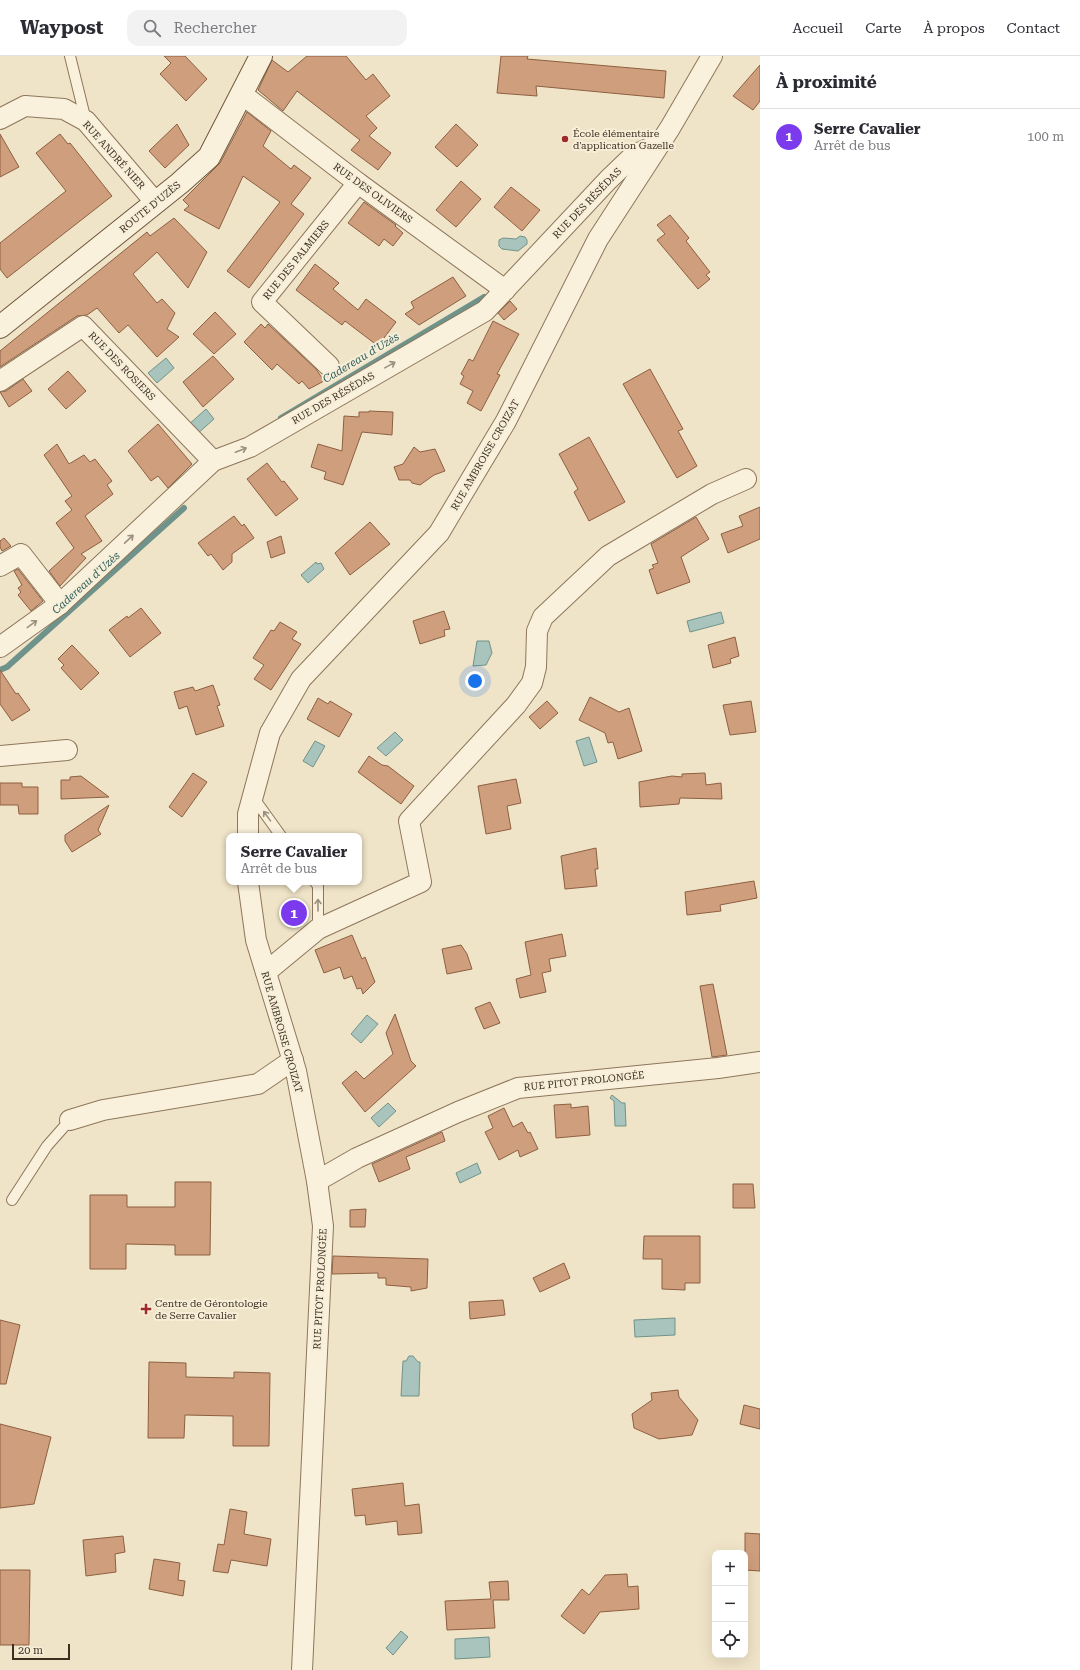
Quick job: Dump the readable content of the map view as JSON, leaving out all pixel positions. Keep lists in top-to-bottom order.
{
  "streets": {
    "main road": ["ROUTE D'UZÈS"],
    "street": [
      "RUE ANDRÉ NIER",
      "RUE DES OLIVIERS",
      "RUE DES RÉSÉDAS",
      "RUE DES PALMIERS",
      "RUE DES ROSIERS",
      "RUE AMBROISE CROIZAT",
      "RUE PITOT PROLONGÉE"
    ]
  },
  "crossings": [
    ["RUE ANDRÉ NIER", "ROUTE D'UZÈS"],
    ["RUE DES OLIVIERS", "RUE DES RÉSÉDAS"],
    ["RUE DES OLIVIERS", "ROUTE D'UZÈS"],
    ["RUE DES OLIVIERS", "RUE DES PALMIERS"],
    ["RUE DES RÉSÉDAS", "RUE DES ROSIERS"],
    ["RUE DES RÉSÉDAS", "RUE AMBROISE CROIZAT"],
    ["RUE AMBROISE CROIZAT", "RUE PITOT PROLONGÉE"]
  ],
  "one_way": ["RUE DES RÉSÉDAS"],
  "water": ["Cadereau d'Uzès"],
  "places": {
    "other": ["École élémentaire d'application Gazelle"],
    "health": ["Centre de Gérontologie de Serre Cavalier"]
  },
  "scale_bar": "20 m",
  "page": {
    "header": "Waypost",
    "search": "Rechercher",
    "nav": [
      "Accueil",
      "Carte",
      "À propos",
      "Contact"
    ],
    "heading": "À proximité",
    "list": [
      {
        "mark": "1",
        "name": "Serre Cavalier",
        "note": "Arrêt de bus",
        "value": "100 m"
      }
    ],
    "popup": ["Serre Cavalier", "Arrêt de bus"],
    "pins": "1",
    "map_buttons": ["+", "−"],
    "scale": "20 m"
  }
}
